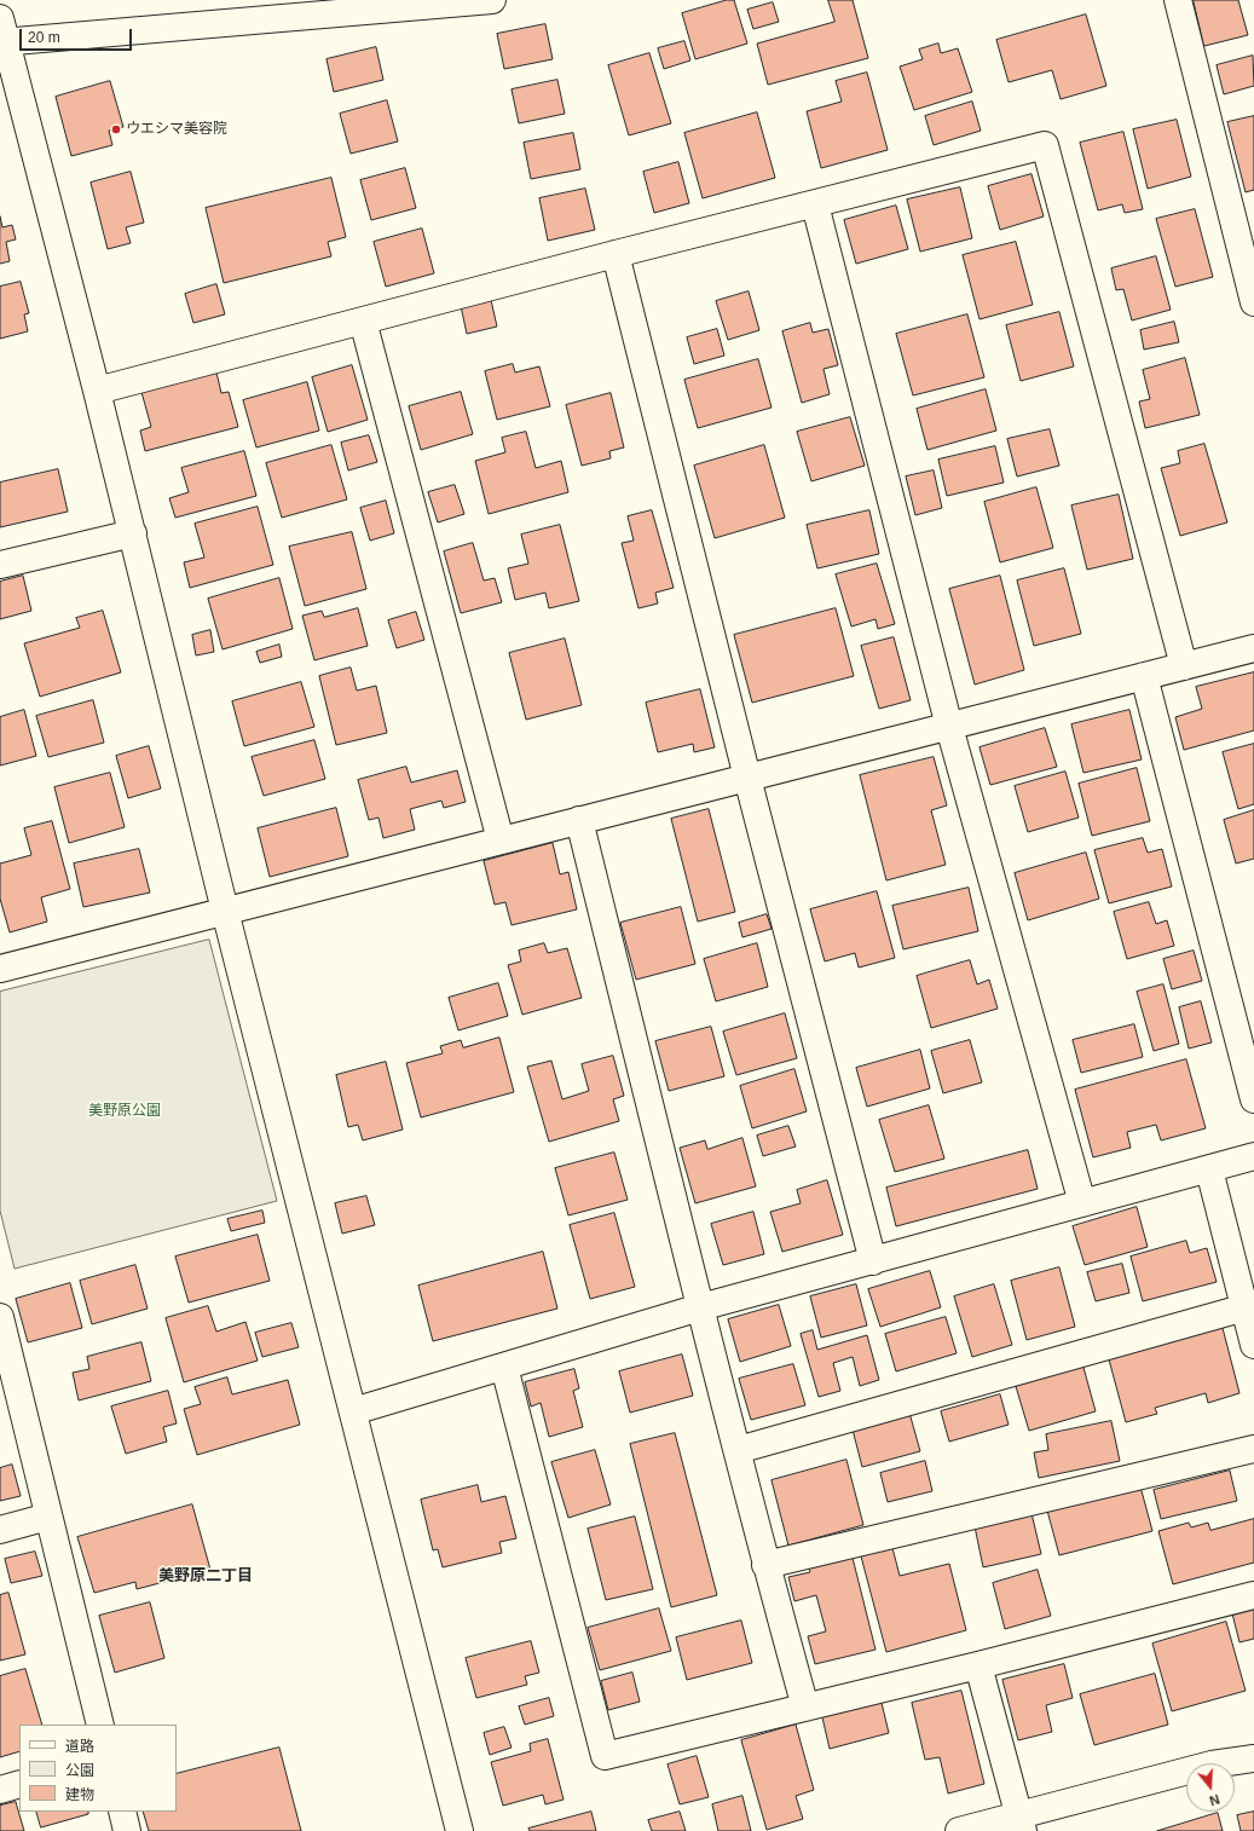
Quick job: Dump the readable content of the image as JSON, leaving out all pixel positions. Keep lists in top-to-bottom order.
{
  "districts": ["美野原二丁目"],
  "parks": ["美野原公園"],
  "places": ["ウエシマ美容院"],
  "legend": ["道路", "公園", "建物"],
  "scale_bar": "20 m",
  "north": "bottom"
}
